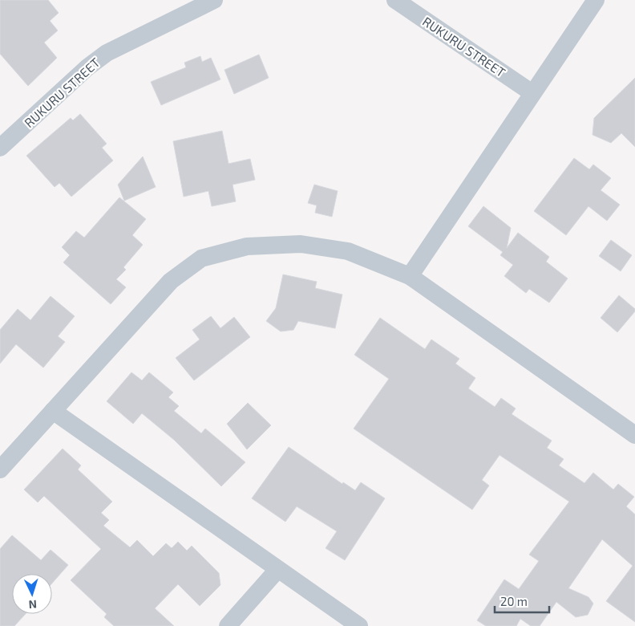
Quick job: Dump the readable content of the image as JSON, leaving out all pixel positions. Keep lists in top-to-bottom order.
{
  "streets": {
    "street": ["RUKURU STREET"]
  },
  "scale_bar": "20 m",
  "north": "bottom"
}
